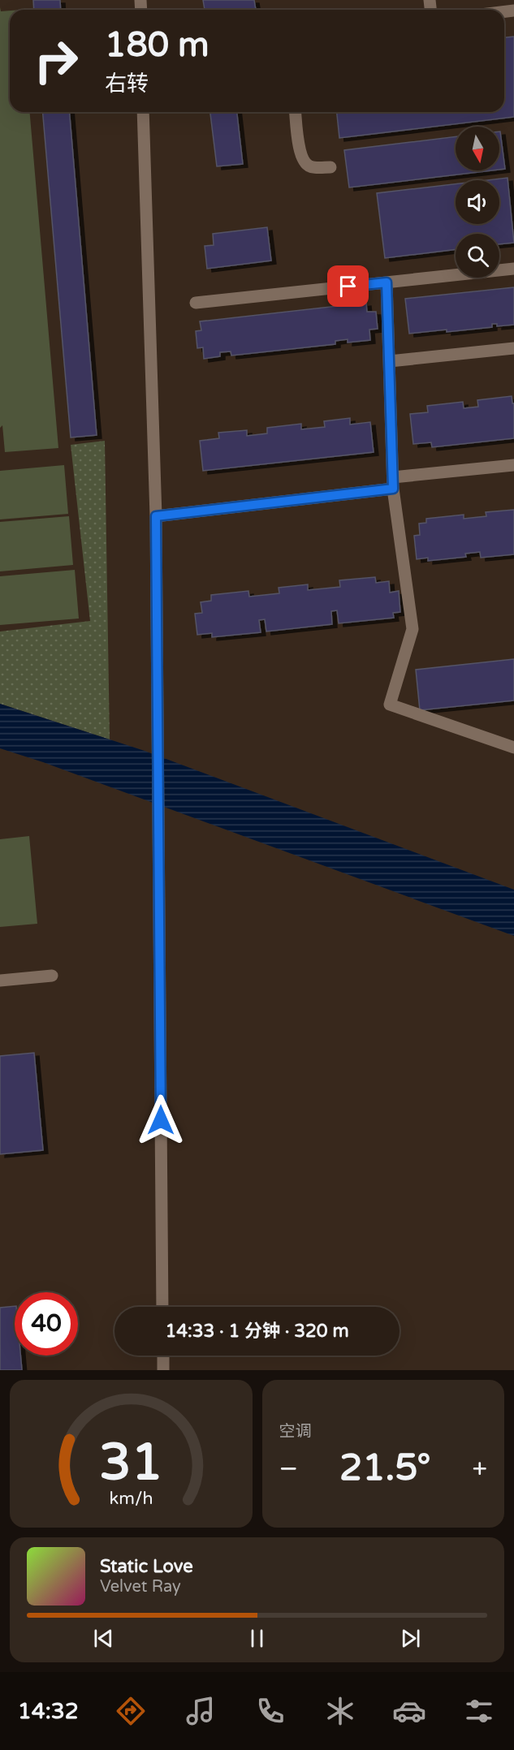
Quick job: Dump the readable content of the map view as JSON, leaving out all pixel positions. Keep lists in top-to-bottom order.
{
  "north": "bottom",
  "page": {
    "turn": ["180 m", "右转"],
    "limit": "40",
    "trip": "14:33 · 1 分钟 · 320 m",
    "tile": "空调",
    "heat": ["−", "21.5°", "+"],
    "song": ["Static Love", "Velvet Ray"],
    "tabs": "14:32",
    "gauge": ["31", "km/h"]
  }
}
